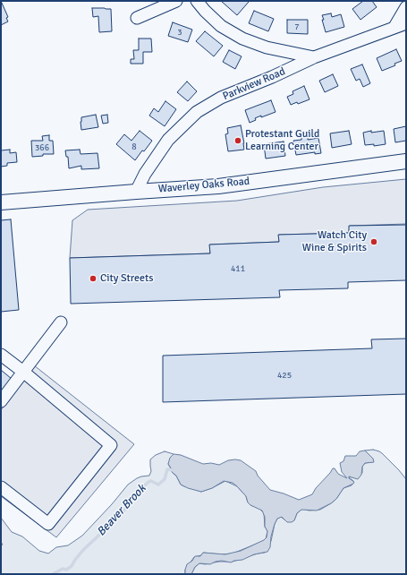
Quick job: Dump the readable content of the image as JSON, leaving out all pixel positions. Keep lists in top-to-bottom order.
{
  "streets": {
    "main road": ["Waverley Oaks Road"],
    "street": ["Parkview Road"]
  },
  "crossings": [
    ["Parkview Road", "Waverley Oaks Road"]
  ],
  "water": ["Beaver Brook"],
  "places": ["Protestant Guild Learning Center", "Watch City Wine & Spirits", "City Streets"],
  "house_numbers": [
    "7",
    "3",
    "8",
    "366",
    "411",
    "425"
  ]
}
